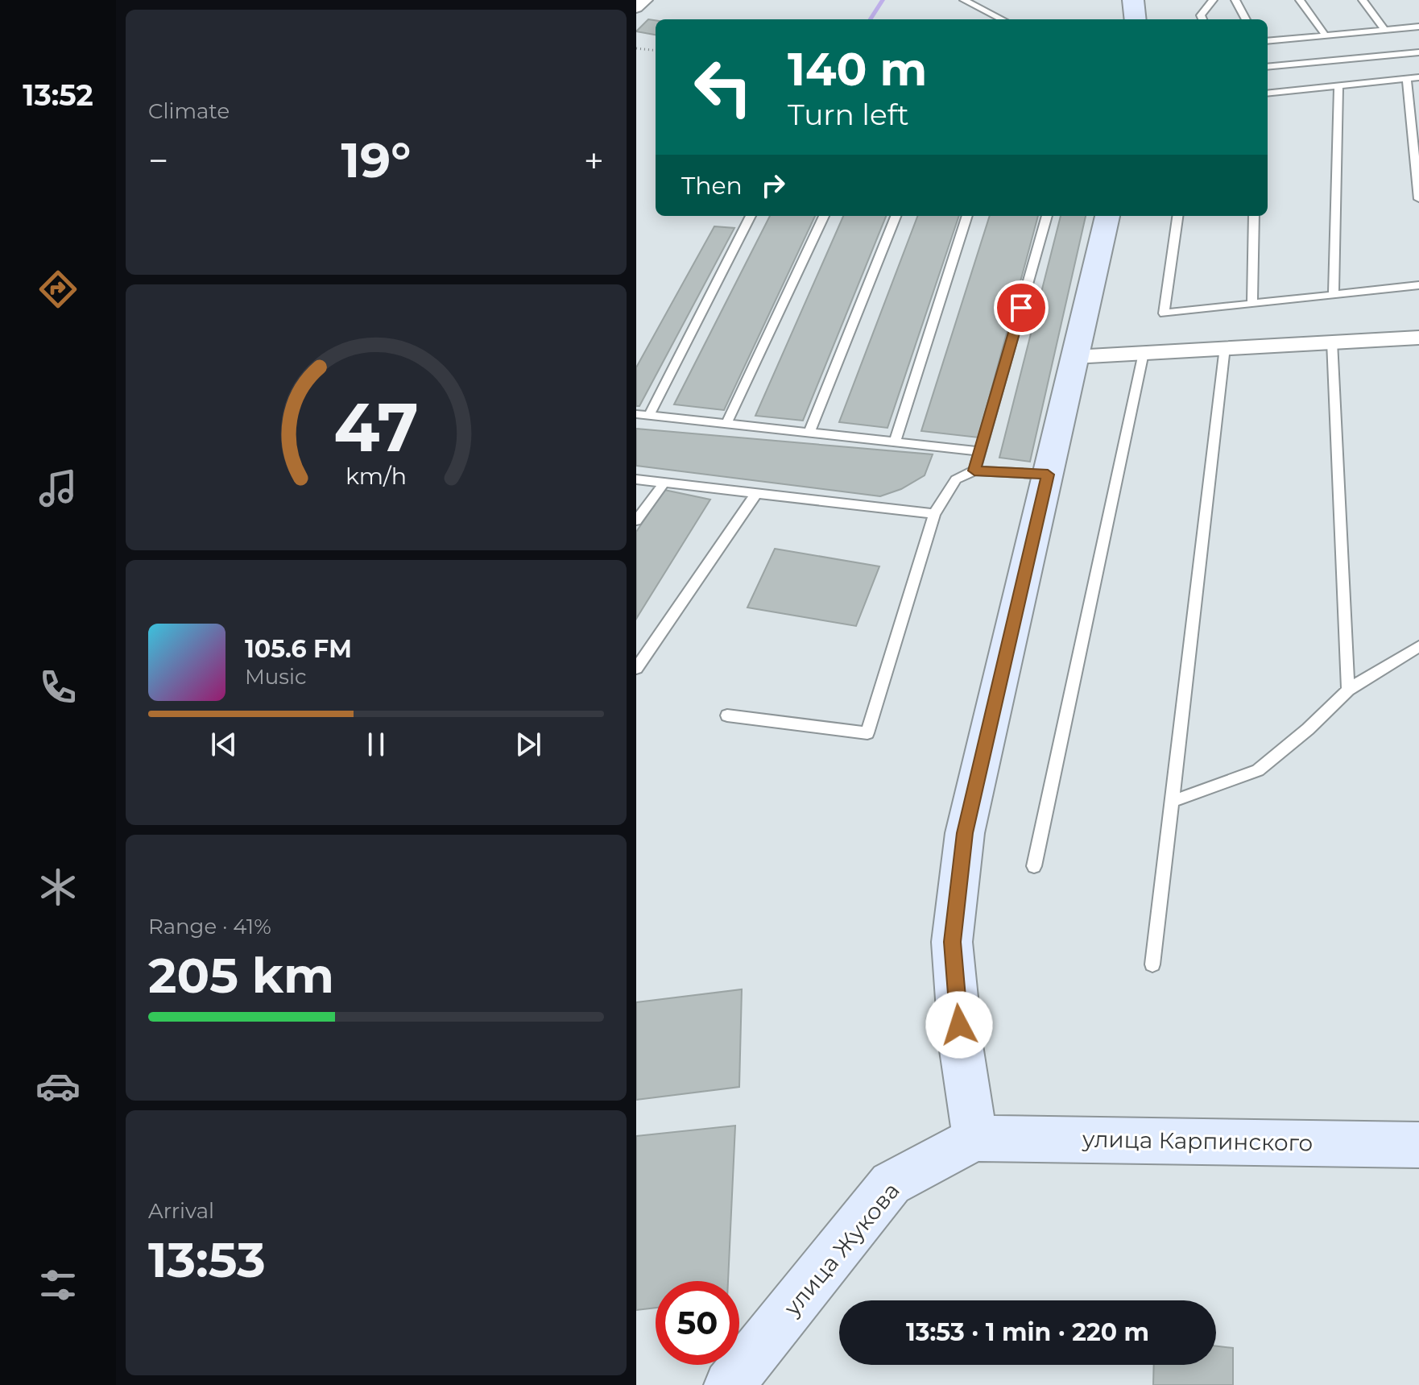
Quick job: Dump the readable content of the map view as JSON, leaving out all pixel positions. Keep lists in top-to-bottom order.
{
  "streets": {
    "main road": ["улица Карпинского", "улица Жукова"]
  },
  "crossings": [
    ["улица Карпинского", "улица Жукова"]
  ],
  "page": {
    "tabs": "13:52",
    "tile": [
      "Climate",
      ["Range · 41%", "205 km"],
      ["Arrival", "13:53"]
    ],
    "turn": ["140 m", "Turn left"],
    "heat": ["−", "19°", "+"],
    "then": "Then",
    "song": ["105.6 FM", "Music"],
    "limit": "50",
    "trip": "13:53 · 1 min · 220 m",
    "gauge": ["47", "km/h"]
  }
}
